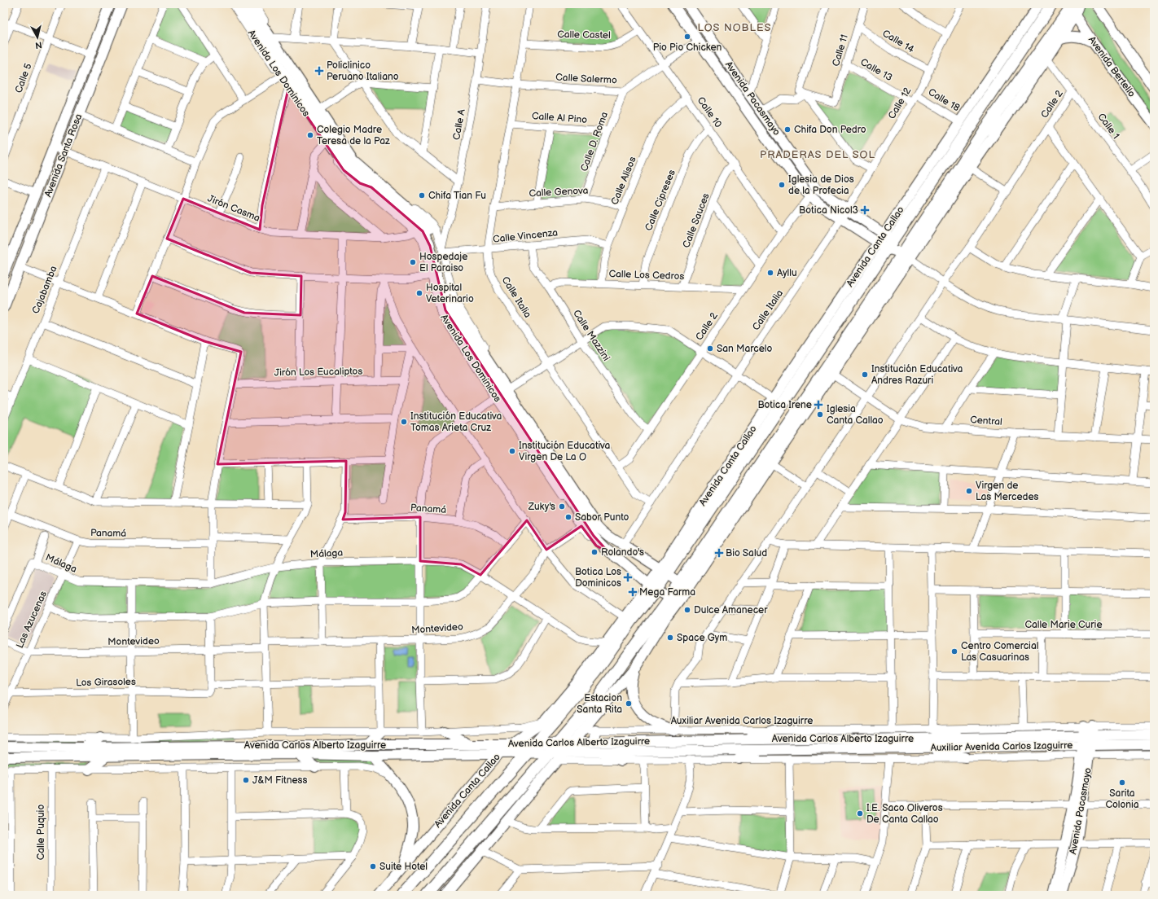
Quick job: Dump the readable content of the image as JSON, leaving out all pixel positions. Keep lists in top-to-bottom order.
{
  "streets": {
    "highway": ["Avenida Canta Callao"],
    "main road": [
      "Avenida Bertello",
      "Avenida Los Dominicos",
      "Avenida Pacasmayo",
      "Avenida Santa Rosa",
      "Avenida Carlos Alberto Izaguirre"
    ],
    "street": [
      "Calle Castel",
      "Calle 14",
      "Calle 11",
      "Calle 13",
      "Calle 5",
      "Calle Salermo",
      "Calle 18",
      "Calle 12",
      "Calle 2",
      "Calle 10",
      "Calle Al Pino",
      "Calle A",
      "Calle 1",
      "Calle D. Roma",
      "Calle Alisos",
      "Calle Genova",
      "Calle Cipreses",
      "Jirón Casma",
      "Calle Sauces",
      "Calle Vincenza",
      "Calle Los Cedros",
      "Cajabamba",
      "Calle Italia",
      "Calle Mazzini",
      "Jirón Los Eucaliptos",
      "Central",
      "Panamá",
      "Málaga",
      "Las Azucenas",
      "Calle Marie Curie",
      "Montevideo",
      "Los Girasoles",
      "Auxiliar Avenida Carlos Izaguirre",
      "Calle Puquio"
    ]
  },
  "crossings": [
    ["Calle Castel", "Calle 10"],
    ["Calle Castel", "Calle Italia"],
    ["Calle 14", "Calle 11"],
    ["Calle 14", "Calle 12"],
    ["Calle 11", "Calle 13"],
    ["Calle 13", "Calle 12"],
    ["Avenida Los Dominicos", "Calle A"],
    ["Avenida Los Dominicos", "Jirón Casma"],
    ["Avenida Los Dominicos", "Calle Vincenza"],
    ["Avenida Los Dominicos", "Avenida Canta Callao"],
    ["Avenida Los Dominicos", "Calle Italia"],
    ["Calle Salermo", "Avenida Pacasmayo"],
    ["Calle Salermo", "Calle 10"],
    ["Calle Salermo", "Calle A"],
    ["Calle Salermo", "Calle D. Roma"],
    ["Calle Salermo", "Calle Italia"],
    ["Avenida Pacasmayo", "Calle 12"],
    ["Avenida Pacasmayo", "Calle 2"],
    ["Avenida Pacasmayo", "Avenida Canta Callao"],
    ["Avenida Pacasmayo", "Calle Italia"],
    ["Avenida Pacasmayo", "Auxiliar Avenida Carlos Izaguirre"],
    ["Avenida Pacasmayo", "Avenida Carlos Alberto Izaguirre"],
    ["Calle 18", "Calle 12"],
    ["Calle 18", "Avenida Canta Callao"],
    ["Calle 12", "Calle Italia"],
    ["Calle 2", "Calle 10"],
    ["Calle 2", "Calle 1"],
    ["Calle 2", "Calle Los Cedros"],
    ["Calle 2", "Calle Italia"],
    ["Calle 2", "Calle Mazzini"],
    ["Calle 2", "Central"],
    ["Calle 10", "Calle Alisos"],
    ["Calle 10", "Calle Cipreses"],
    ["Calle 10", "Calle Sauces"],
    ["Calle Al Pino", "Calle D. Roma"],
    ["Calle Al Pino", "Calle Italia"],
    ["Calle A", "Calle Vincenza"],
    ["Calle D. Roma", "Calle Genova"],
    ["Avenida Santa Rosa", "Jirón Casma"],
    ["Calle Alisos", "Calle Genova"],
    ["Calle Alisos", "Calle Vincenza"],
    ["Calle Alisos", "Calle Los Cedros"],
    ["Calle Genova", "Calle Italia"],
    ["Calle Cipreses", "Calle Los Cedros"],
    ["Jirón Casma", "Cajabamba"],
    ["Calle Sauces", "Calle Los Cedros"],
    ["Calle Vincenza", "Calle Italia"],
    ["Calle Vincenza", "Calle Mazzini"],
    ["Avenida Canta Callao", "Málaga"],
    ["Avenida Canta Callao", "Avenida Carlos Alberto Izaguirre"],
    ["Calle Los Cedros", "Calle Mazzini"],
    ["Panamá", "Las Azucenas"],
    ["Málaga", "Las Azucenas"],
    ["Málaga", "Montevideo"],
    ["Las Azucenas", "Montevideo"],
    ["Las Azucenas", "Los Girasoles"],
    ["Auxiliar Avenida Carlos Izaguirre", "Avenida Carlos Alberto Izaguirre"]
  ],
  "districts": ["LOS NOBLES", "PRADERAS DEL SOL"],
  "places": {
    "other": [
      "Pio Pio Chicken",
      "Chifa Don Pedro",
      "Colegio Madre Teresa de la Paz",
      "Iglesia de Dios de la Profecia",
      "Chifa Tian Fu",
      "Hospedaje El Paraiso",
      "Ayllu",
      "Hospital Veterinario",
      "San Marcelo",
      "Institución Educativa Andres Razuri",
      "Iglesia Canta Callao",
      "Institución Educativa Tomas Arieta Cruz",
      "Institución Educativa Virgen De La O",
      "Virgen de Las Mercedes",
      "Zuky's",
      "Sabor Punto",
      "Rolando's",
      "Dulce Amanecer",
      "Space Gym",
      "Centro Comercial Las Casuarinas",
      "Estacion Santa Rita",
      "J&M Fitness",
      "Sarita Colonia",
      "I.E. Saco Oliveros De Canta Callao",
      "Suite Hotel"
    ],
    "health": [
      "Policlinico Peruano Italiano",
      "Botica Nicol3",
      "Botica Irene",
      "Bio Salud",
      "Botica Los Dominicos",
      "Mega Farma"
    ]
  },
  "north": "bottom"
}
